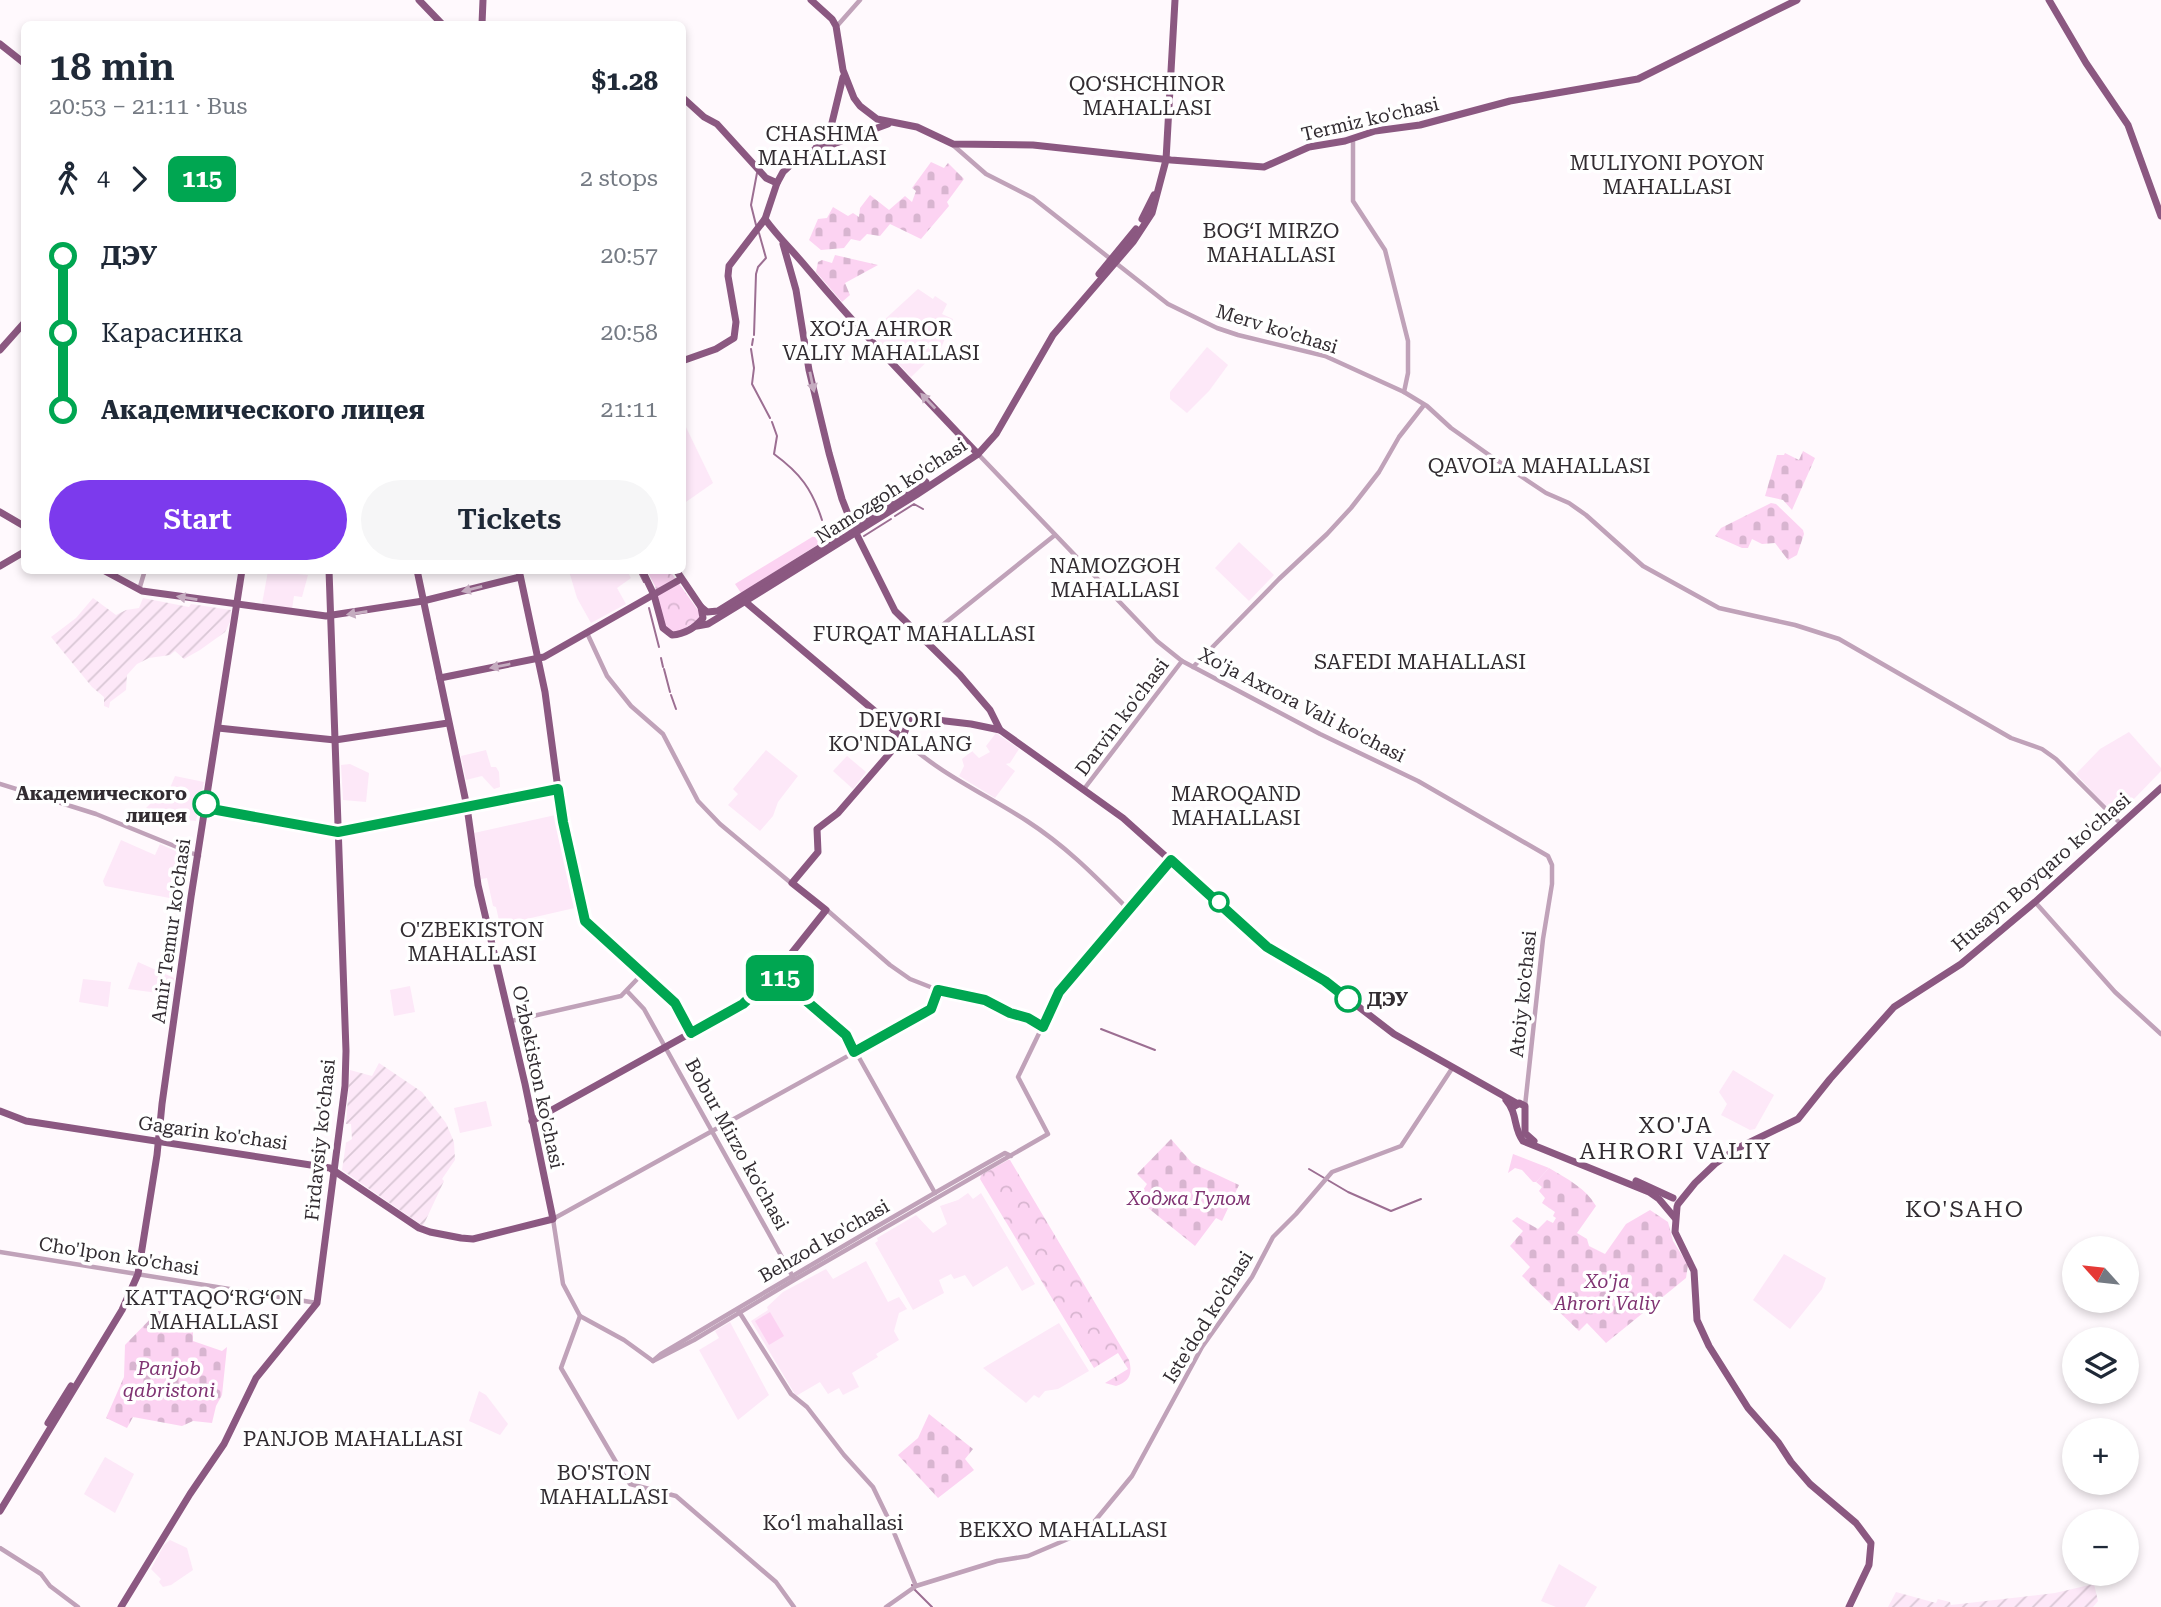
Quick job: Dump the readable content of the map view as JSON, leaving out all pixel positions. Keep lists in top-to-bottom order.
{
  "streets": {
    "main road": [
      "Termiz ko'chasi",
      "Namozgoh ko'chasi",
      "Xo'ja Axrora Vali ko'chasi",
      "Husayn Boyqaro ko'chasi",
      "Amir Temur ko'chasi",
      "O'zbekiston ko'chasi",
      "Gagarin ko'chasi",
      "Firdavsiy ko'chasi"
    ],
    "street": [
      "Merv ko'chasi",
      "Darvin ko'chasi",
      "Atoiy ko'chasi",
      "Bobur Mirzo ko'chasi",
      "Behzod ko'chasi",
      "Cho'lpon ko'chasi",
      "Iste'dod ko'chasi"
    ]
  },
  "crossings": [
    ["Termiz ko'chasi", "Namozgoh ko'chasi"],
    ["Merv ko'chasi", "Namozgoh ko'chasi"],
    ["Merv ko'chasi", "Husayn Boyqaro ko'chasi"],
    ["Namozgoh ko'chasi", "Xo'ja Axrora Vali ko'chasi"],
    ["Xo'ja Axrora Vali ko'chasi", "Darvin ko'chasi"],
    ["Xo'ja Axrora Vali ko'chasi", "Atoiy ko'chasi"],
    ["Amir Temur ko'chasi", "Gagarin ko'chasi"],
    ["Amir Temur ko'chasi", "Cho'lpon ko'chasi"],
    ["O'zbekiston ko'chasi", "Gagarin ko'chasi"],
    ["Gagarin ko'chasi", "Firdavsiy ko'chasi"],
    ["Firdavsiy ko'chasi", "Cho'lpon ko'chasi"],
    ["Bobur Mirzo ko'chasi", "Behzod ko'chasi"]
  ],
  "districts": [
    "QO‘SHCHINOR MAHALLASI",
    "CHASHMA MAHALLASI",
    "MULIYONI POYON MAHALLASI",
    "BOG‘I MIRZO MAHALLASI",
    "XO‘JA AHROR VALIY MAHALLASI",
    "QAVOLA MAHALLASI",
    "NAMOZGOH MAHALLASI",
    "FURQAT MAHALLASI",
    "SAFEDI MAHALLASI",
    "DEVORI KO'NDALANG",
    "MAROQAND MAHALLASI",
    "O'ZBEKISTON MAHALLASI",
    "XO'JA AHRORI VALIY",
    "KO'SAHO",
    "KATTAQO‘RG‘ON MAHALLASI",
    "PANJOB MAHALLASI",
    "BO'STON MAHALLASI",
    "Koʻl mahallasi",
    "BEKXO MAHALLASI"
  ],
  "parks": ["Ходжа Гулом", "Xo'ja Ahrori Valiy", "Panjob qabristoni"],
  "places": ["Академического лицея", "ДЭУ"],
  "lines": ["bus line 115"],
  "north": "top left",
  "page": {
    "on_map": "115",
    "heading": ["18 min", "20:53 – 21:11 · Bus", "$1.28"],
    "legs": ["4", "115", "2 stops"],
    "list": [
      {
        "name": "ДЭУ",
        "value": "20:57"
      },
      {
        "name": "Карасинка",
        "value": "20:58"
      },
      {
        "name": "Академического лицея",
        "value": "21:11"
      }
    ],
    "buttons": ["Start", "Tickets"],
    "map_buttons": ["+", "−"]
  }
}
